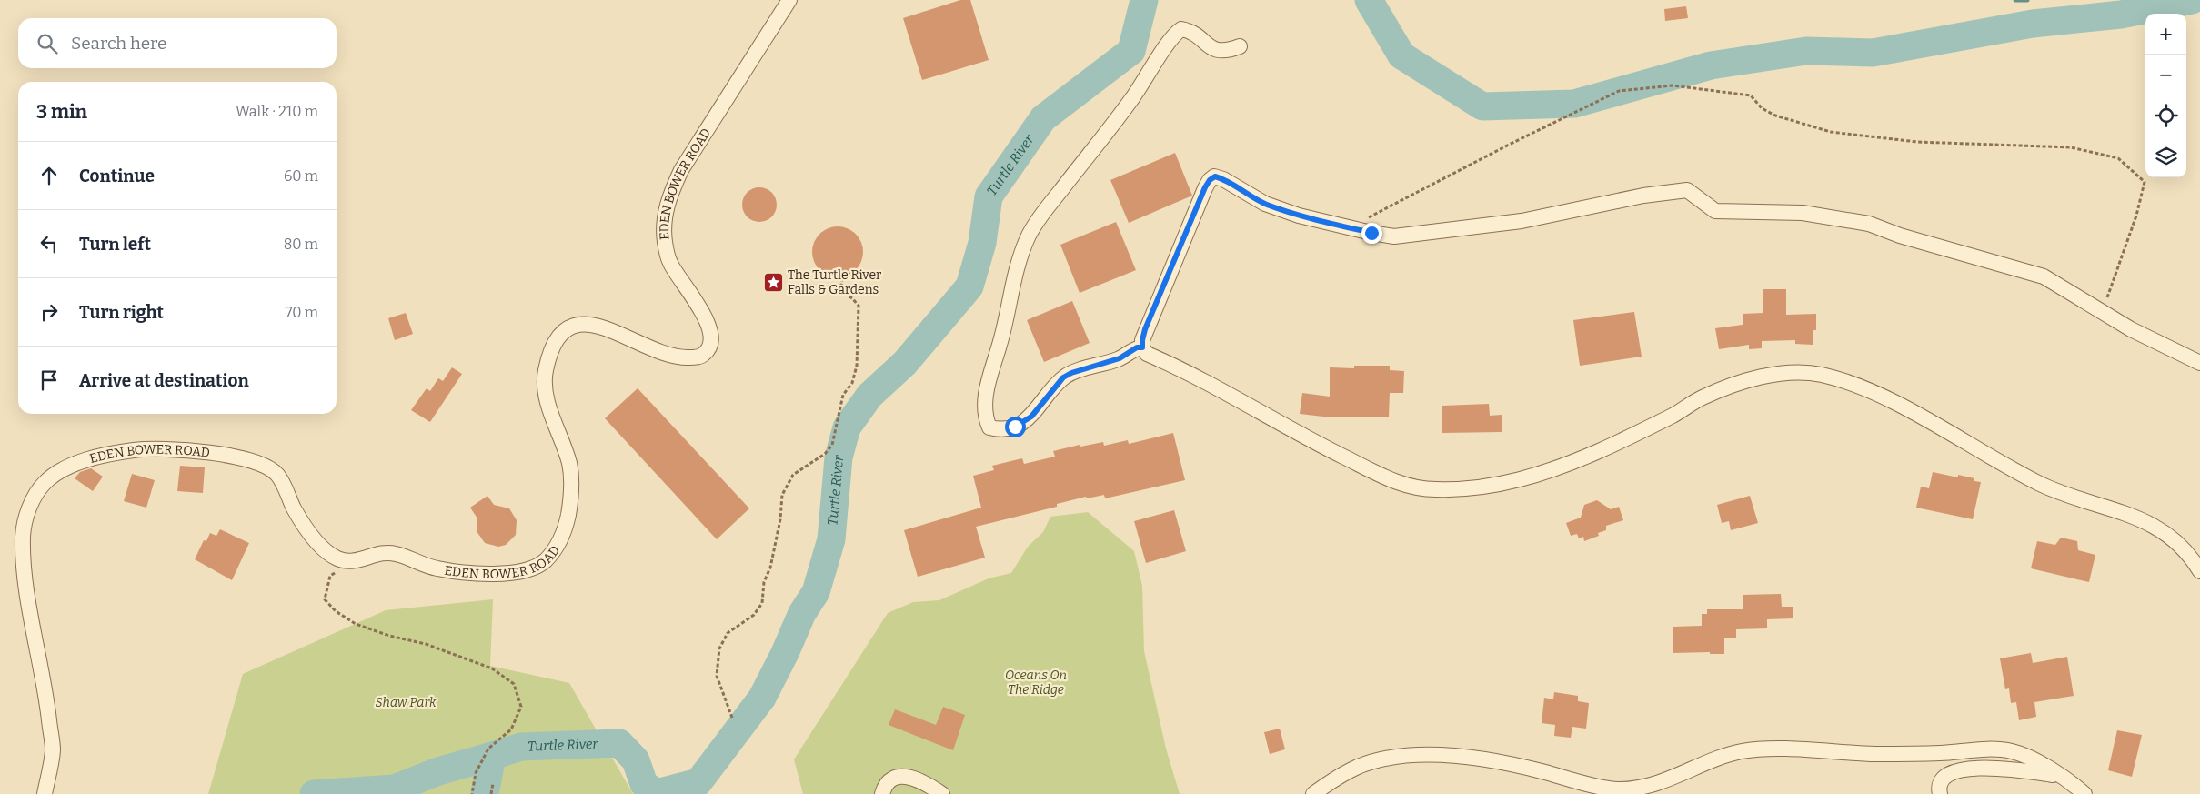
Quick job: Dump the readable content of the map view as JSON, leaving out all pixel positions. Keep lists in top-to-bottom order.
{
  "streets": {
    "street": ["EDEN BOWER ROAD"]
  },
  "water": ["Turtle River"],
  "parks": ["Oceans On The Ridge", "Shaw Park"],
  "places": {
    "place": ["The Turtle River Falls & Gardens"]
  },
  "page": {
    "map_buttons": ["+", "−"],
    "search": "Search here",
    "heading": ["3 min", "Walk · 210 m"],
    "list": [
      ["Continue", "60 m"],
      ["Turn left", "80 m"],
      ["Turn right", "70 m"],
      "Arrive at destination"
    ]
  }
}
